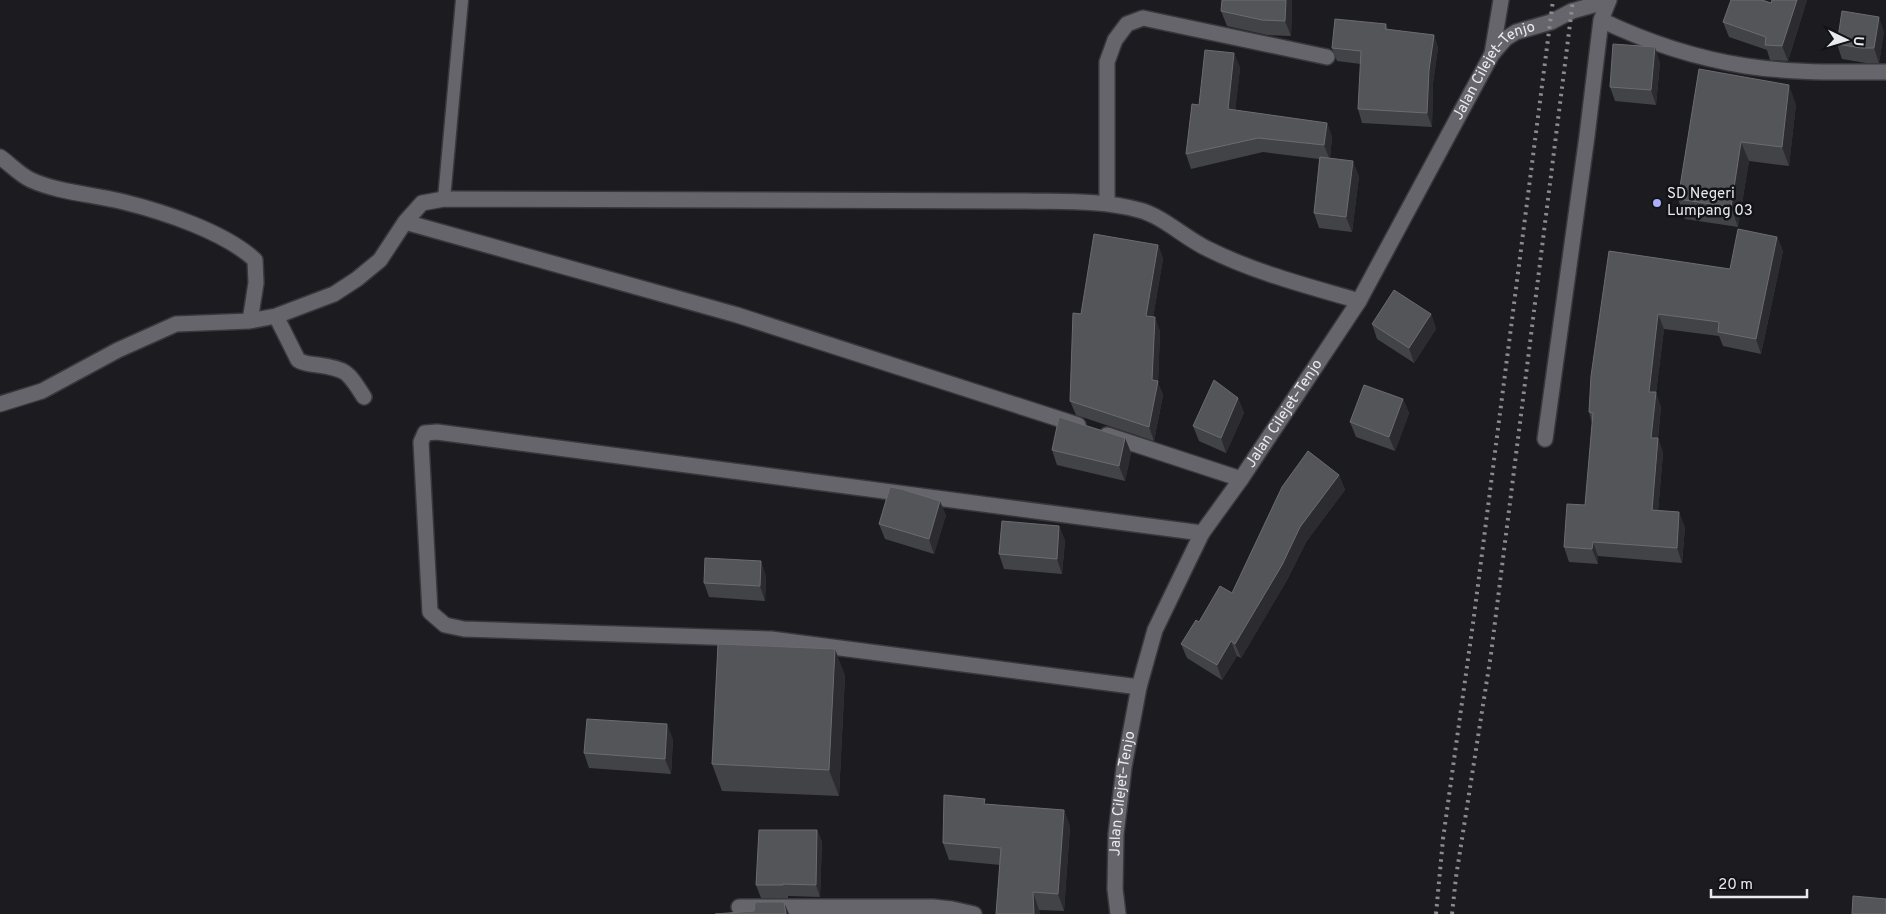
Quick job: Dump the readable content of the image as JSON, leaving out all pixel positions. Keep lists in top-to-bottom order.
{
  "streets": {
    "street": ["Jalan Cilejet–Tenjo"]
  },
  "places": ["SD Negeri Lumpang 03"],
  "scale_bar": "20 m",
  "north": "right"
}
